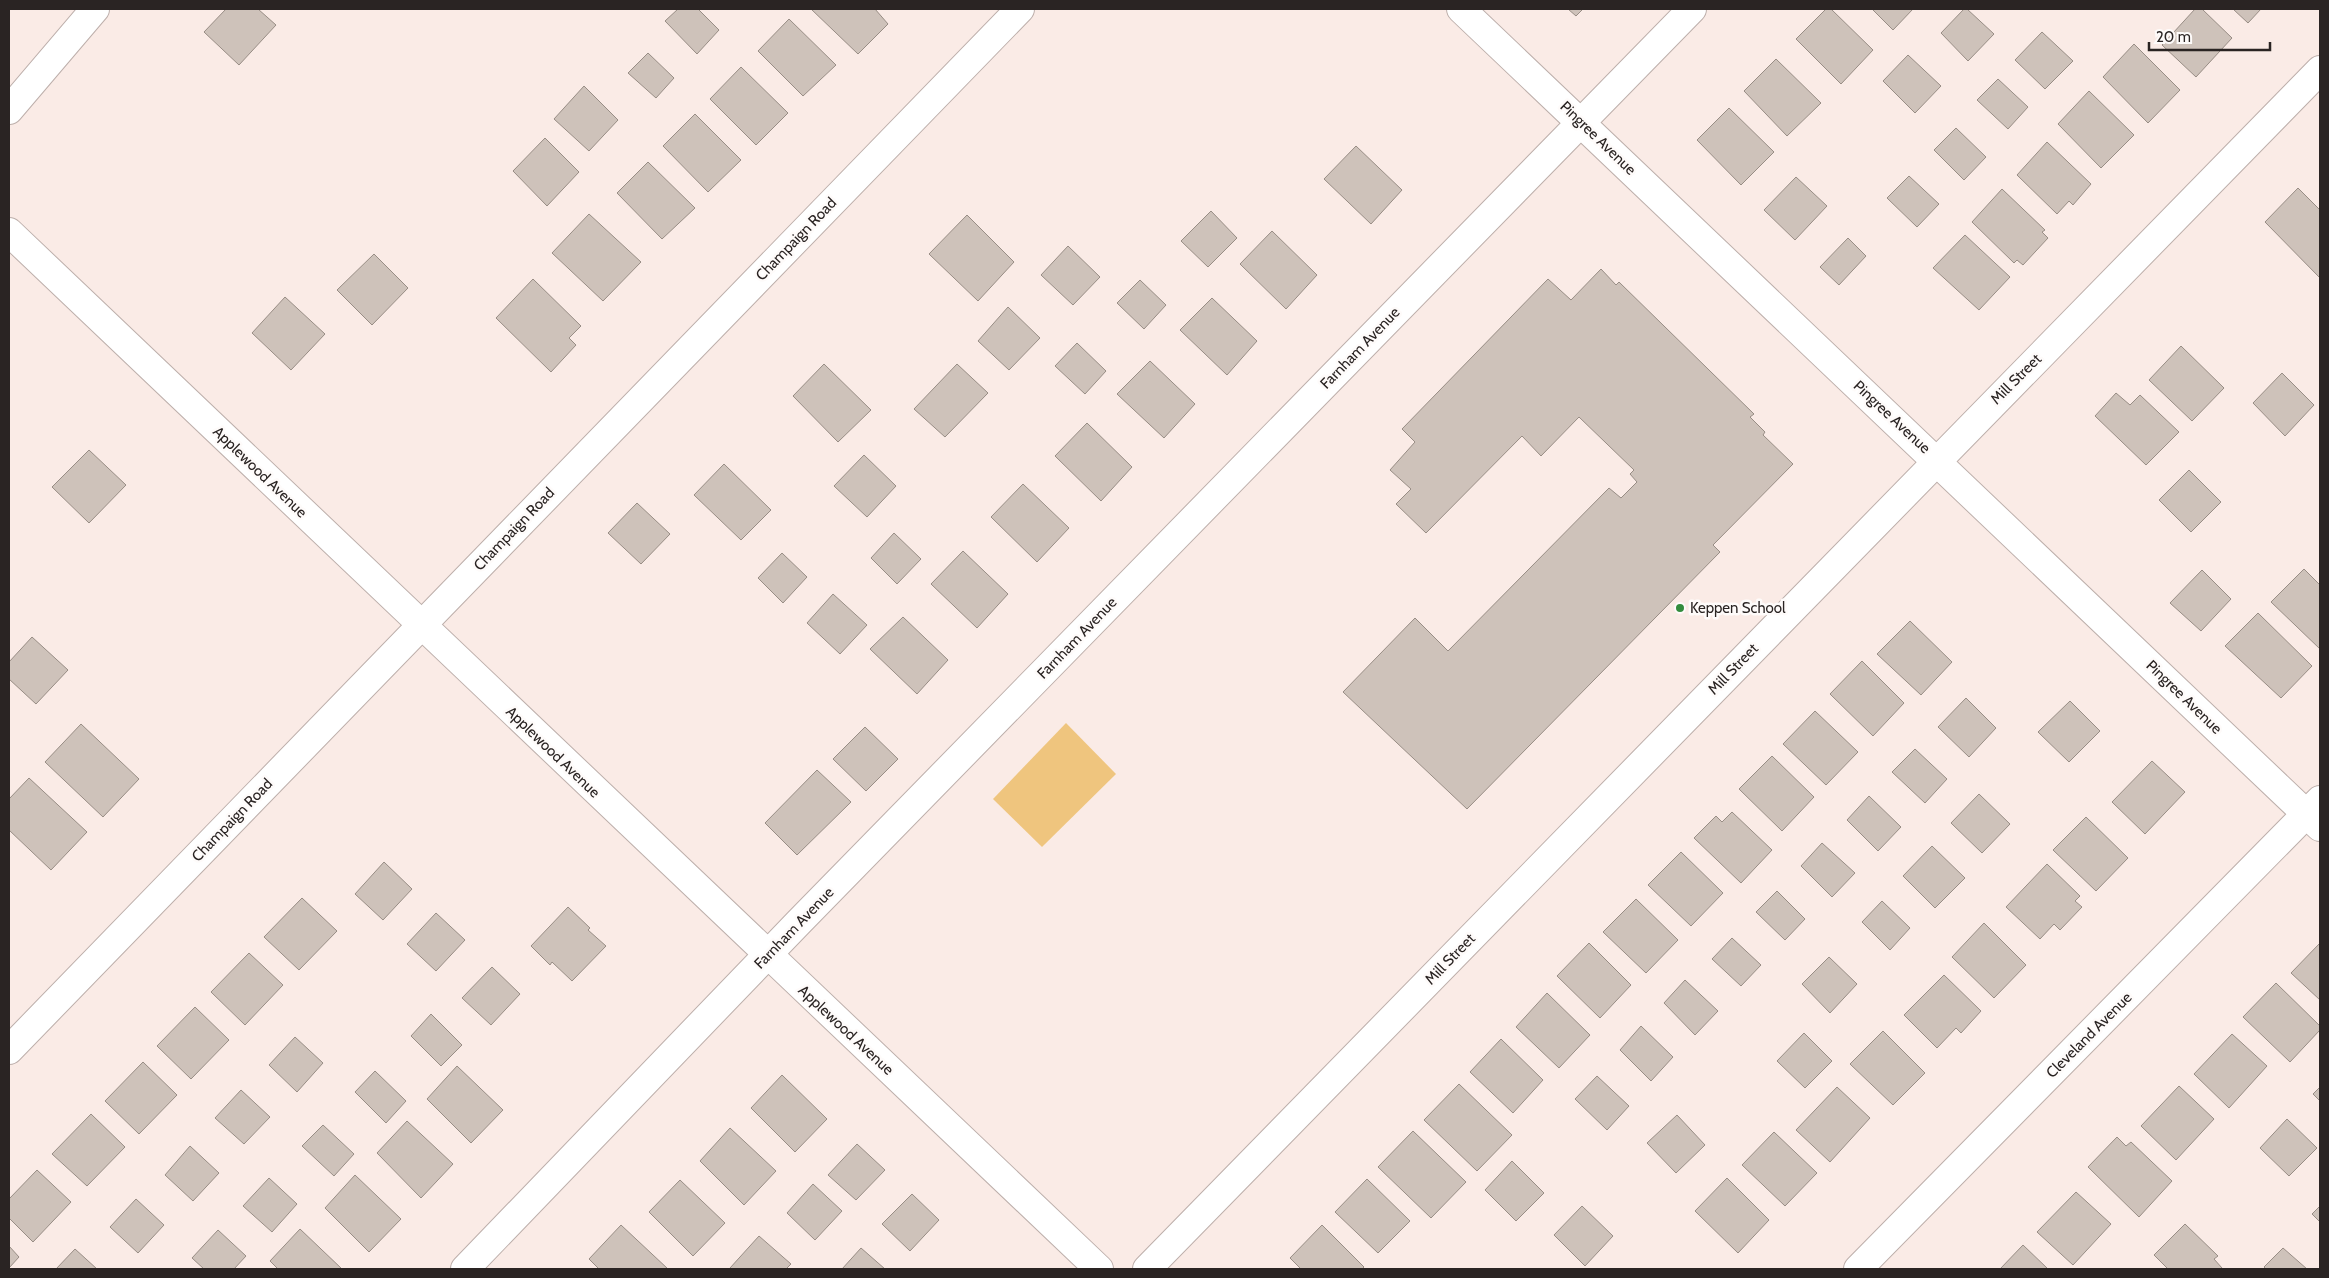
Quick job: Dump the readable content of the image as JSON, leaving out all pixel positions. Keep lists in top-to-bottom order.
{
  "streets": {
    "street": [
      "Pingree Avenue",
      "Champaign Road",
      "Farnham Avenue",
      "Mill Street",
      "Applewood Avenue",
      "Cleveland Avenue"
    ]
  },
  "crossings": [
    ["Pingree Avenue", "Farnham Avenue"],
    ["Pingree Avenue", "Mill Street"],
    ["Pingree Avenue", "Cleveland Avenue"],
    ["Champaign Road", "Applewood Avenue"],
    ["Farnham Avenue", "Applewood Avenue"]
  ],
  "places": ["Keppen School"],
  "scale_bar": "20 m"
}
